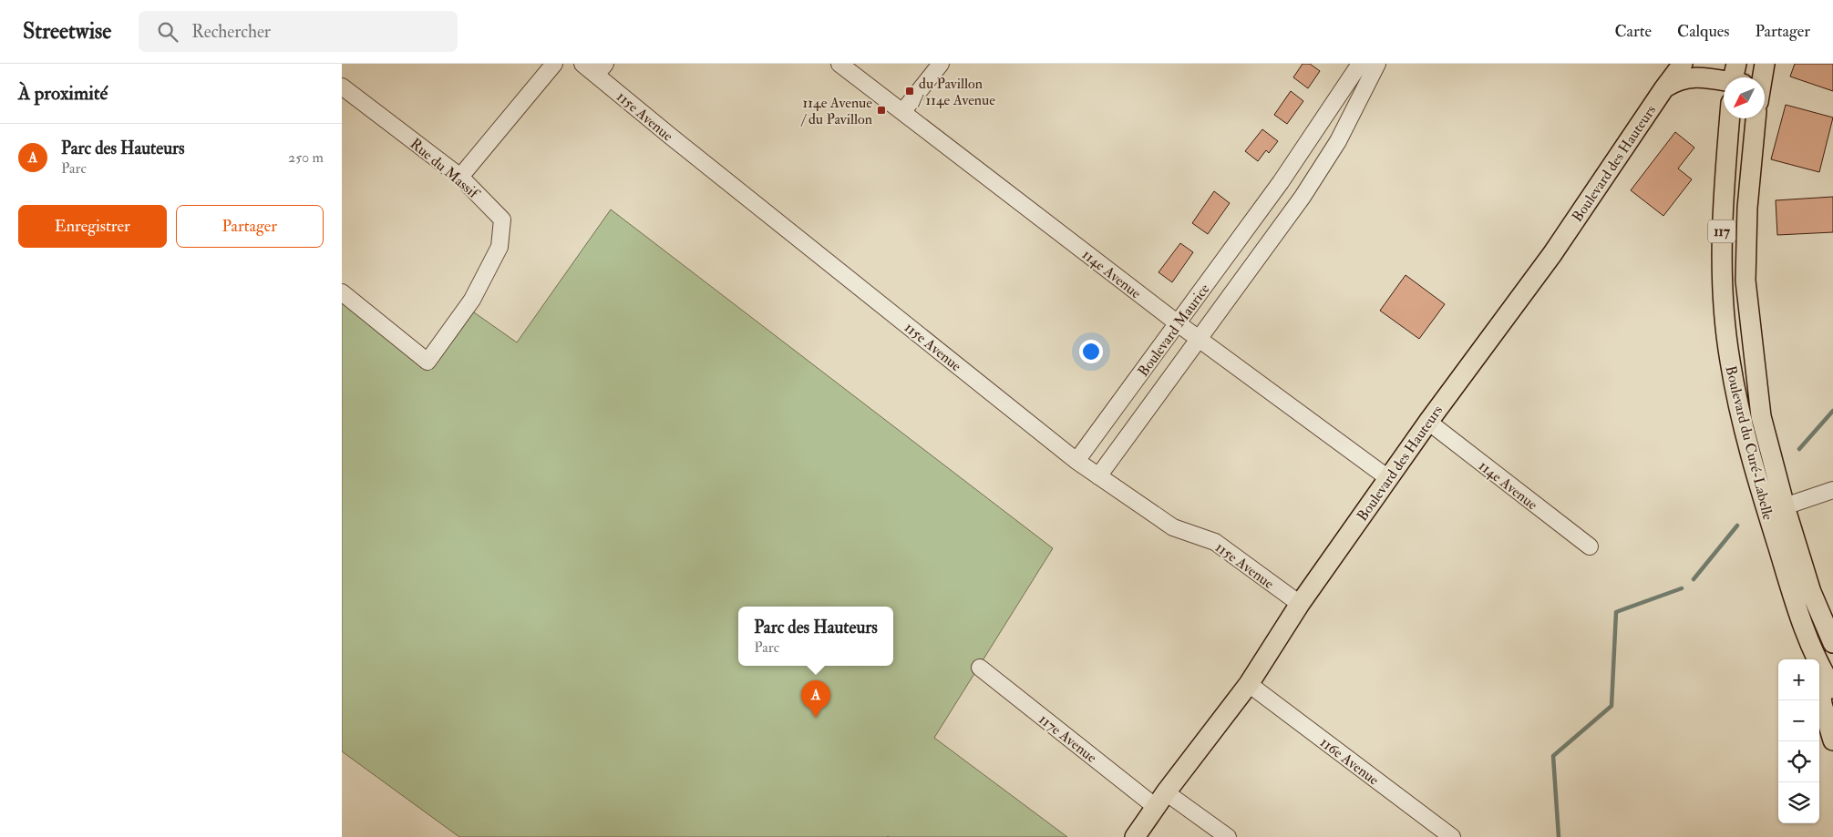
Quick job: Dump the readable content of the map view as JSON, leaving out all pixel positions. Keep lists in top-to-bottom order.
{
  "streets": {
    "main road": ["Boulevard des Hauteurs", "117", "Boulevard du Curé-Labelle"],
    "street": [
      "115e Avenue",
      "Rue du Massif",
      "114e Avenue",
      "Boulevard Maurice",
      "117e Avenue",
      "116e Avenue"
    ]
  },
  "crossings": [
    ["115e Avenue", "Boulevard des Hauteurs"],
    ["115e Avenue", "Boulevard Maurice"],
    ["Boulevard des Hauteurs", "114e Avenue"],
    ["Boulevard des Hauteurs", "117e Avenue"],
    ["Boulevard des Hauteurs", "116e Avenue"],
    ["114e Avenue", "Boulevard Maurice"]
  ],
  "places": {
    "transit": ["du Pavillon / 114e Avenue", "114e Avenue / du Pavillon"]
  },
  "north": "bottom left",
  "page": {
    "header": "Streetwise",
    "search": "Rechercher",
    "nav": ["Carte", "Calques", "Partager"],
    "heading": "À proximité",
    "list": [
      {
        "mark": "A",
        "name": "Parc des Hauteurs",
        "note": "Parc",
        "value": "250 m"
      }
    ],
    "buttons": ["Enregistrer", "Partager"],
    "popup": ["Parc des Hauteurs", "Parc"],
    "map_buttons": ["+", "−"],
    "pins": "A"
  }
}
